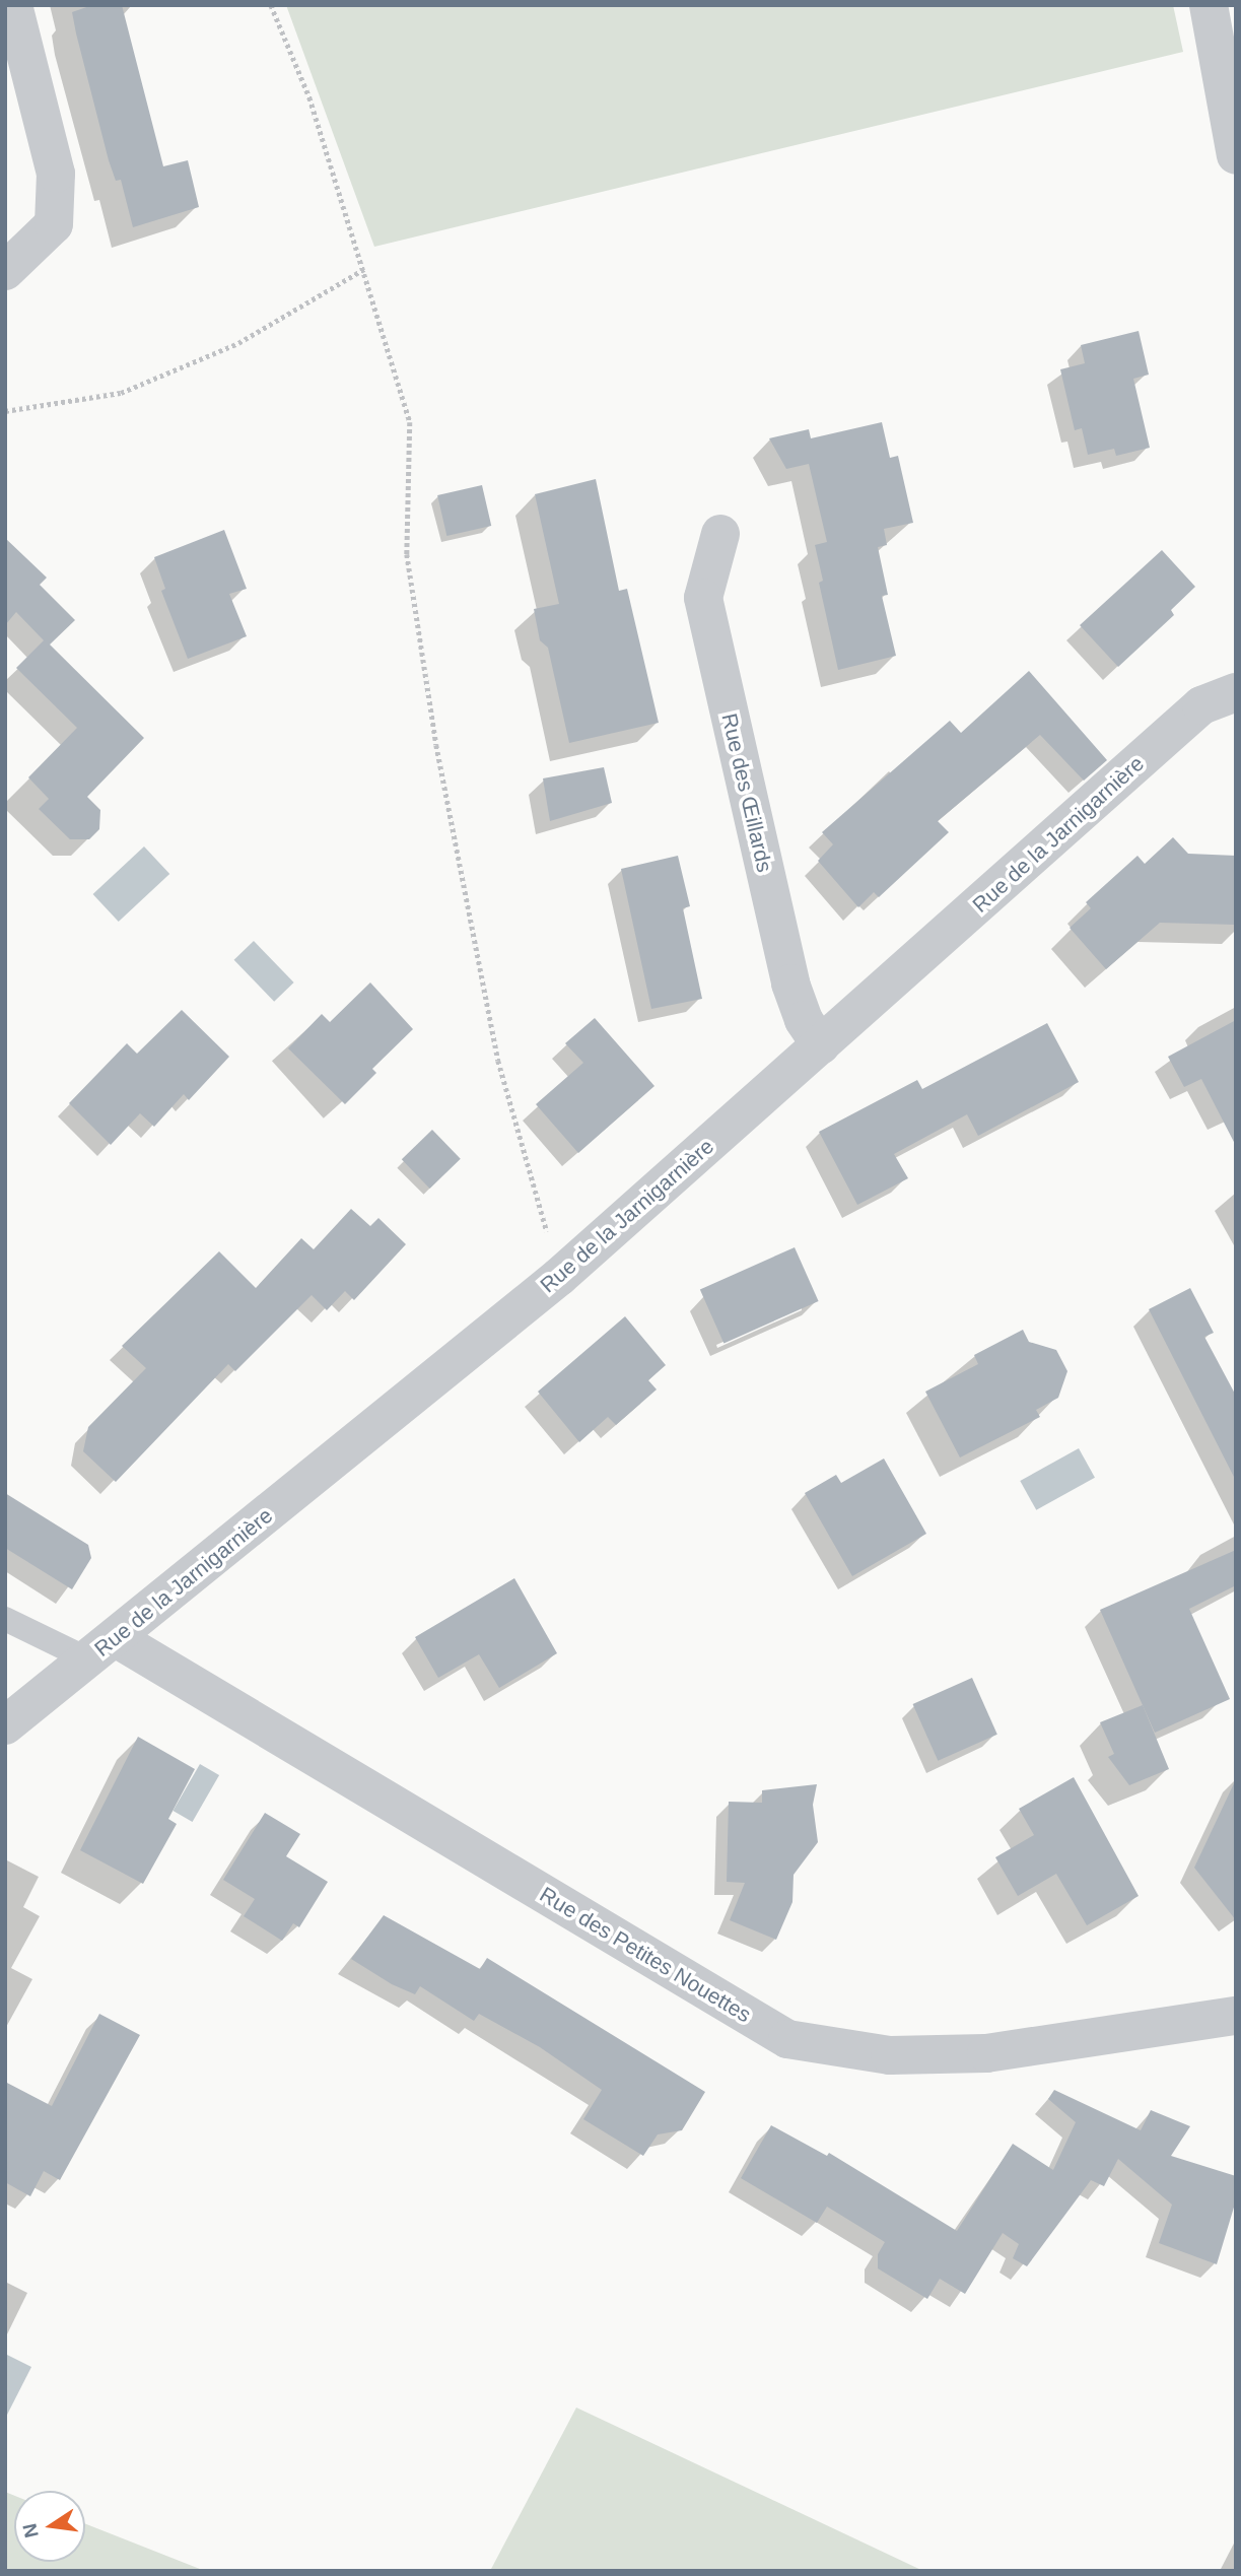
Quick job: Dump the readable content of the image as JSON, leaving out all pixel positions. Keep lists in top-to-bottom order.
{
  "streets": {
    "street": ["Rue des Œillards", "Rue de la Jarnigarnière", "Rue des Petites Nouettes"]
  },
  "crossings": [
    ["Rue des Œillards", "Rue de la Jarnigarnière"],
    ["Rue de la Jarnigarnière", "Rue des Petites Nouettes"]
  ],
  "north": "left"
}
